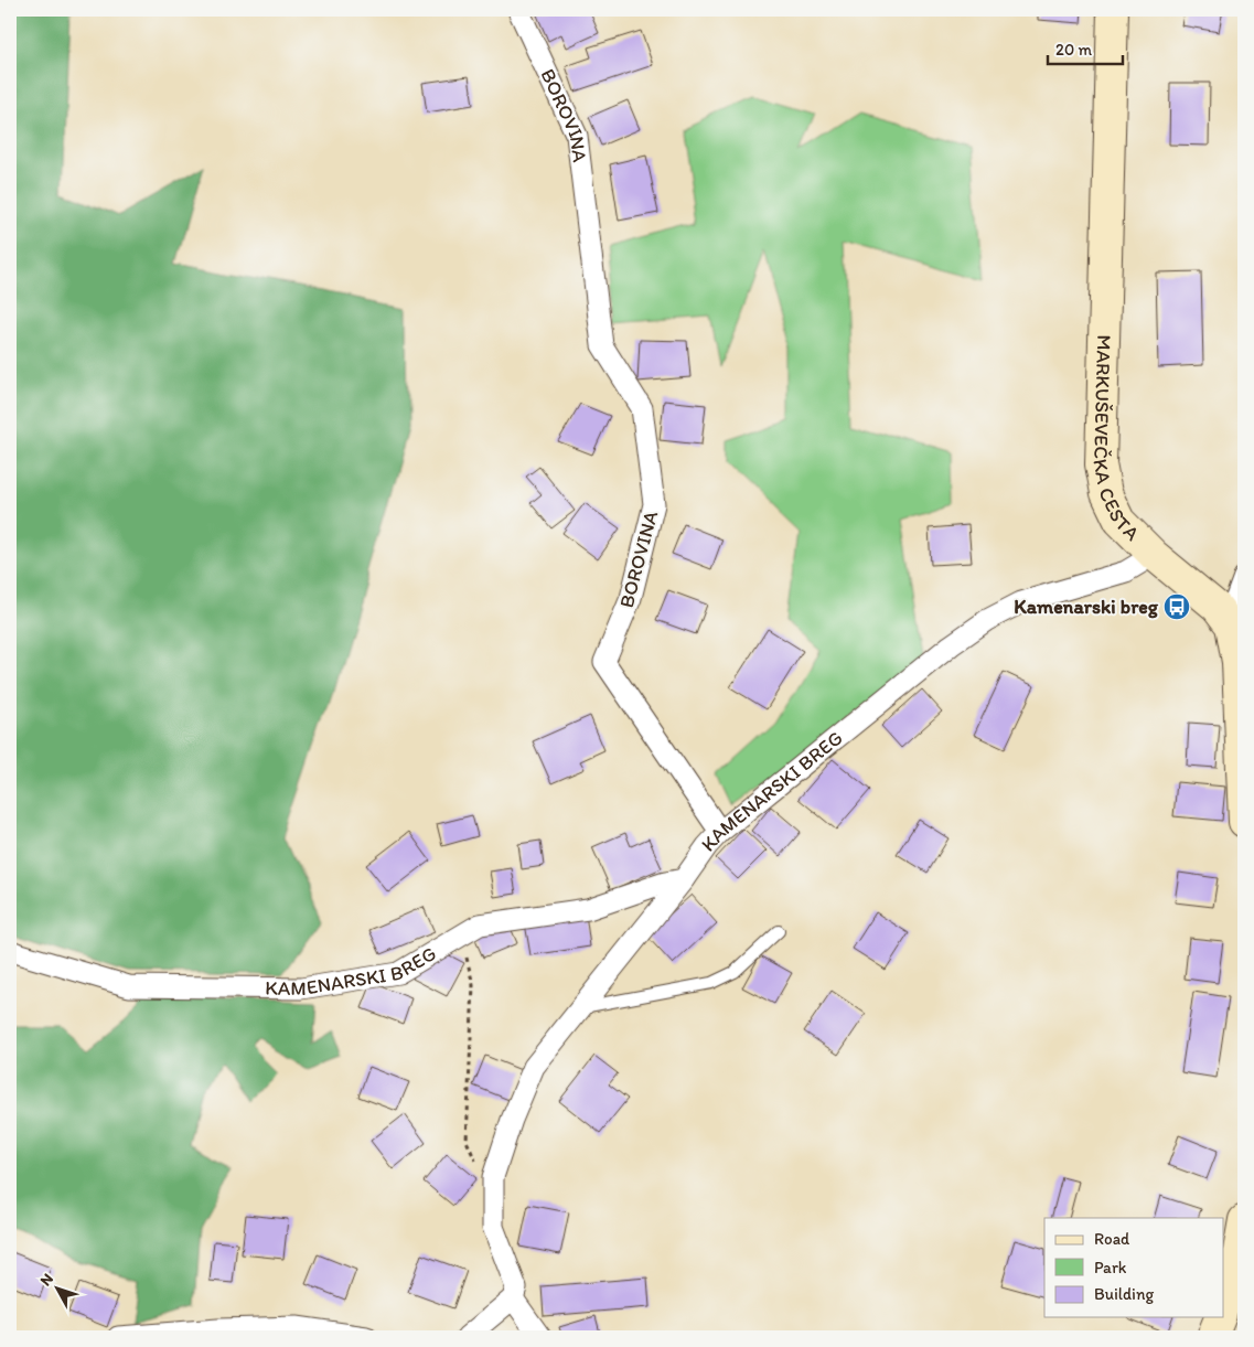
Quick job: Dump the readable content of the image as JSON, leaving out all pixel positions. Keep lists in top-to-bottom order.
{
  "streets": {
    "main road": ["MARKUŠEVEČKA CESTA"],
    "street": ["BOROVINA", "KAMENARSKI BREG"]
  },
  "crossings": [
    ["BOROVINA", "KAMENARSKI BREG"],
    ["MARKUŠEVEČKA CESTA", "KAMENARSKI BREG"]
  ],
  "places": {
    "bus stop": ["Kamenarski breg"]
  },
  "legend": ["Road", "Park", "Building"],
  "scale_bar": "20 m",
  "north": "top left"
}
